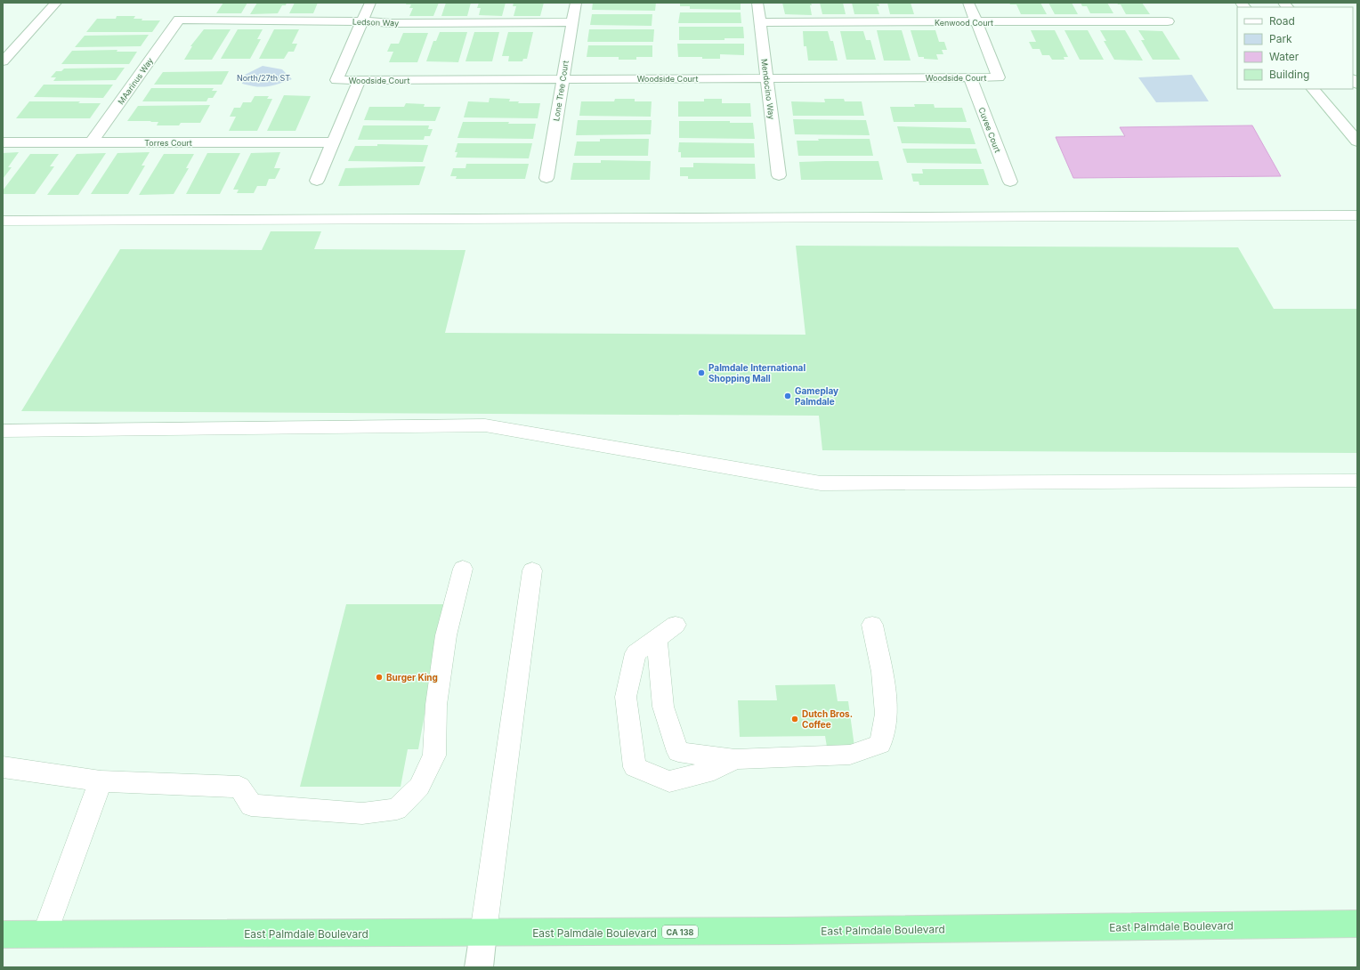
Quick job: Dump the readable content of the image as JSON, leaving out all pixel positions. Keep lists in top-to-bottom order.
{
  "streets": {
    "highway": ["East Palmdale Boulevard", "CA 138"],
    "street": [
      "Ledson Way",
      "Kenwood Court",
      "Woodside Court",
      "MAarinus Way",
      "Mendocino Way",
      "Lone Tree Court",
      "Cuvee Court",
      "Torres Court"
    ]
  },
  "crossings": [
    ["Ledson Way", "Woodside Court"],
    ["Ledson Way", "MAarinus Way"],
    ["Ledson Way", "Lone Tree Court"],
    ["Kenwood Court", "Woodside Court"],
    ["Kenwood Court", "Mendocino Way"],
    ["Woodside Court", "Mendocino Way"],
    ["Woodside Court", "Lone Tree Court"],
    ["Woodside Court", "Cuvee Court"],
    ["MAarinus Way", "Torres Court"]
  ],
  "parks": ["North/27th ST"],
  "places": [
    "Palmdale International Shopping Mall",
    "Gameplay Palmdale",
    "Burger King",
    "Dutch Bros. Coffee"
  ],
  "legend": [
    "Road",
    "Park",
    "Water",
    "Building"
  ]
}
